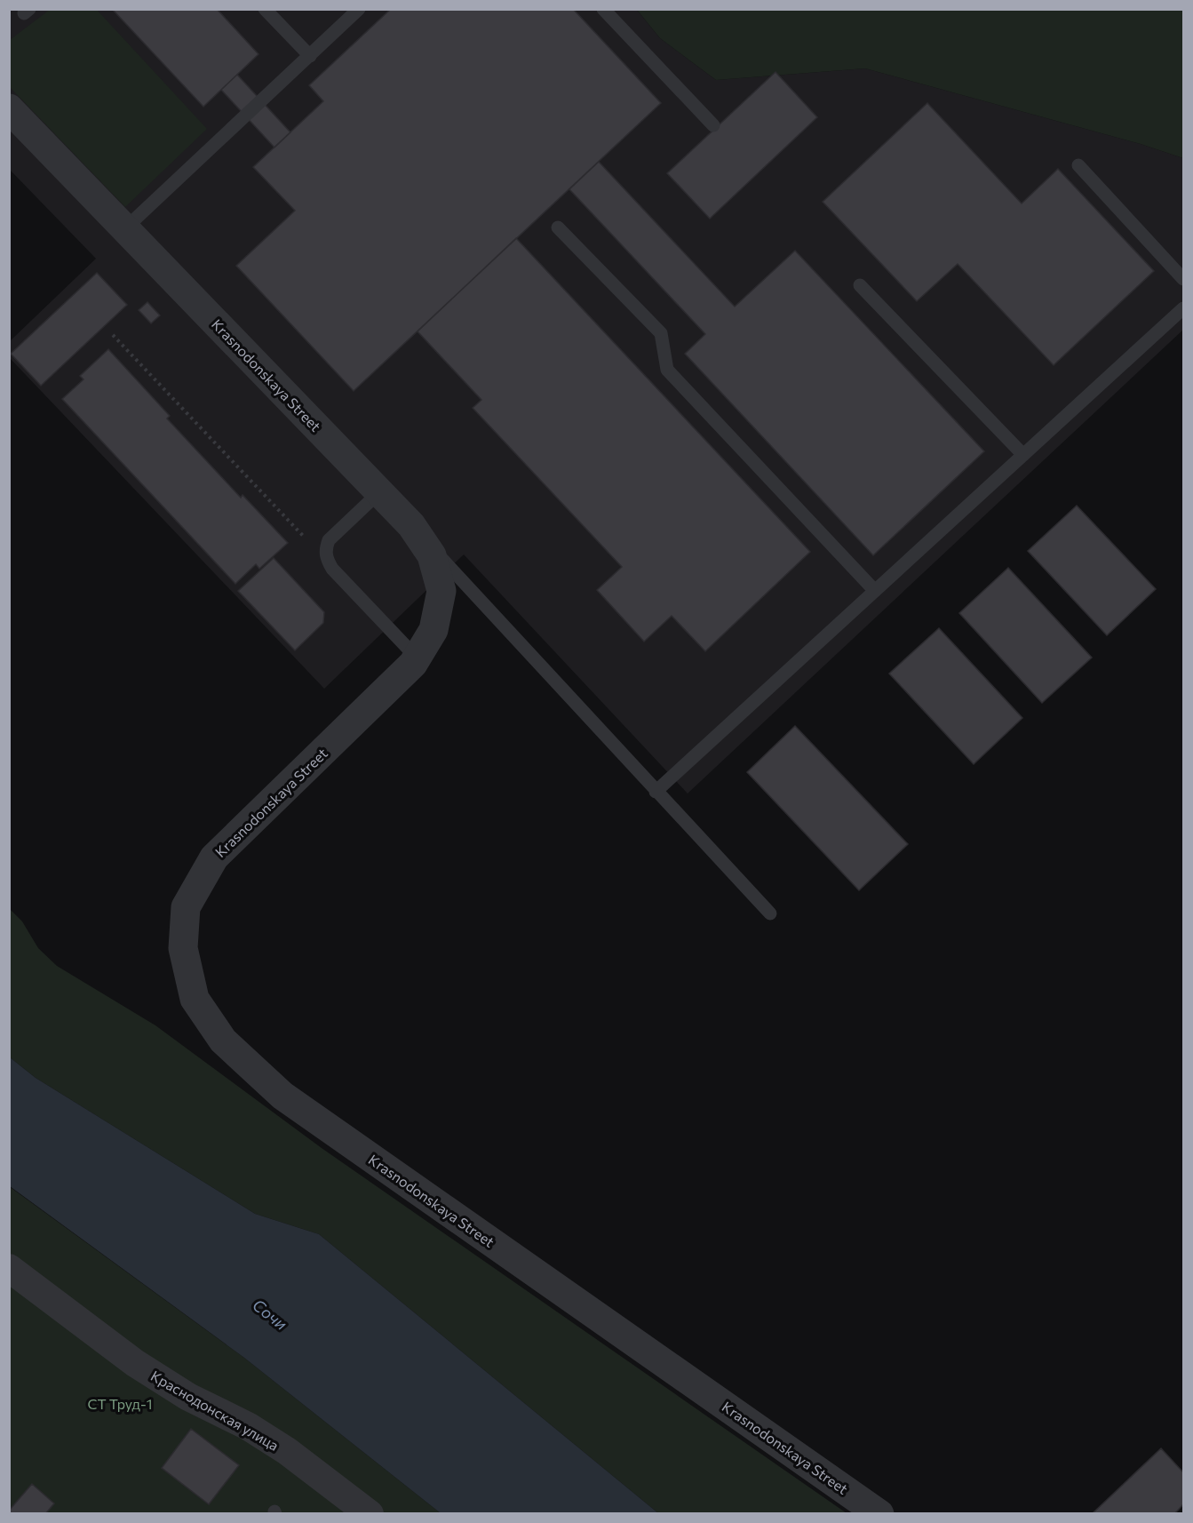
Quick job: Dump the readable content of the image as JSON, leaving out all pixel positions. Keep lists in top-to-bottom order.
{
  "streets": {
    "street": ["Krasnodonskaya Street", "Краснодонская улица"]
  },
  "water": ["Сочи"],
  "parks": ["СТ Труд-1"]
}
